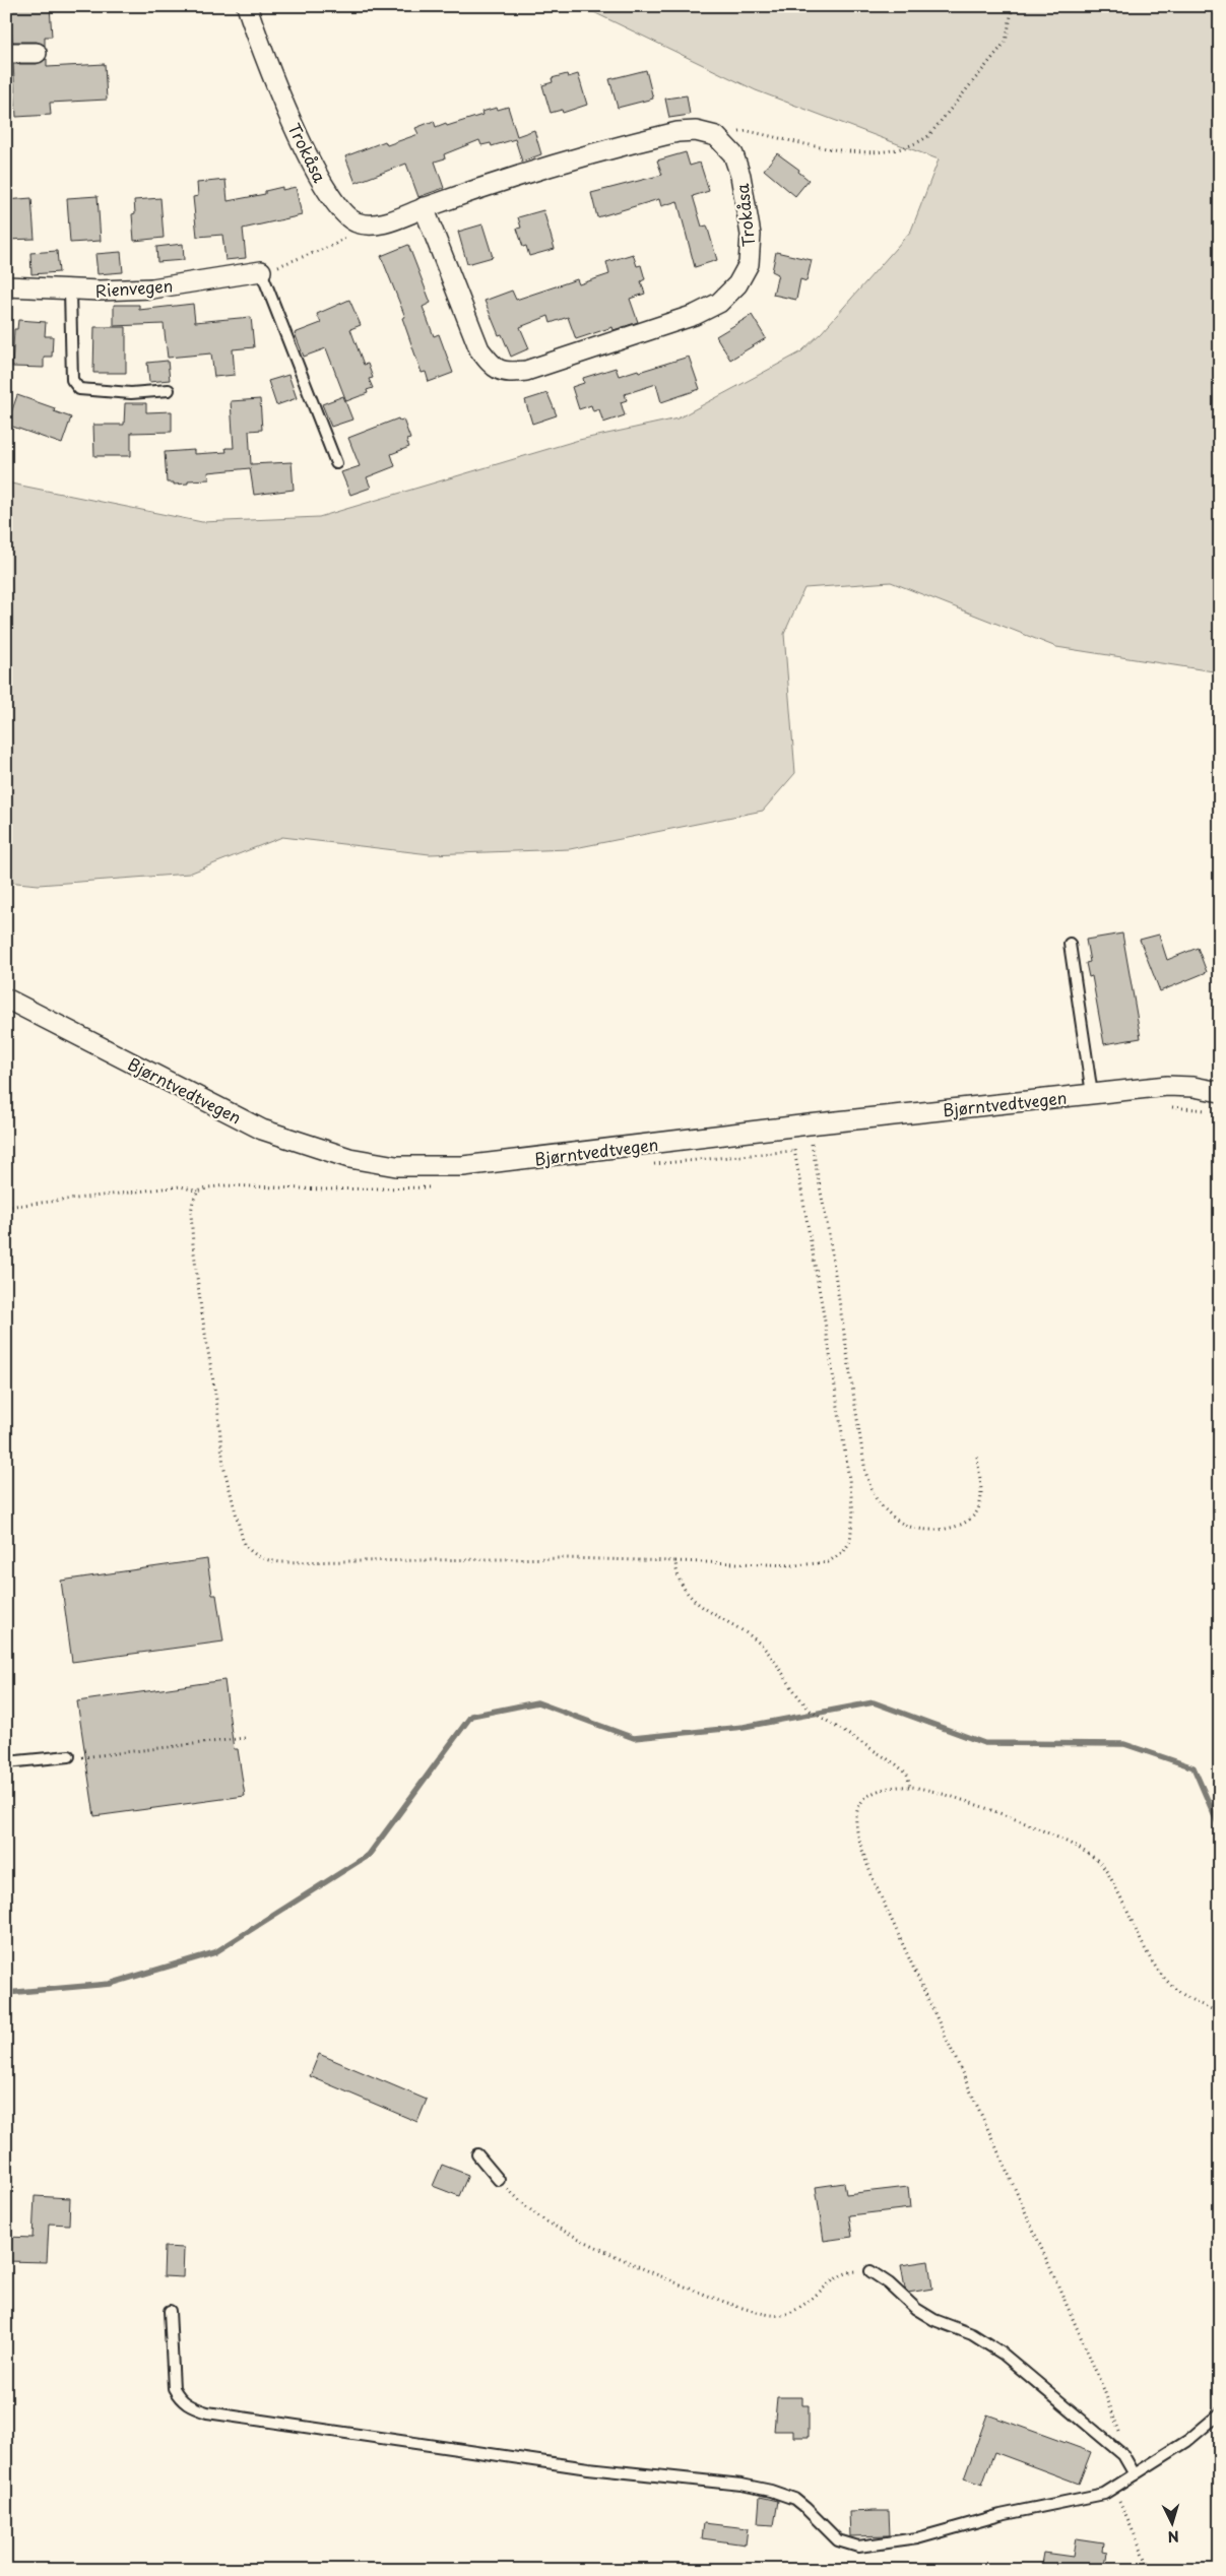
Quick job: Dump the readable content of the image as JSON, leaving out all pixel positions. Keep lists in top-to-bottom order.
{
  "streets": {
    "street": ["Trokåsa", "Rienvegen", "Bjørntvedtvegen"]
  },
  "north": "bottom"
}
